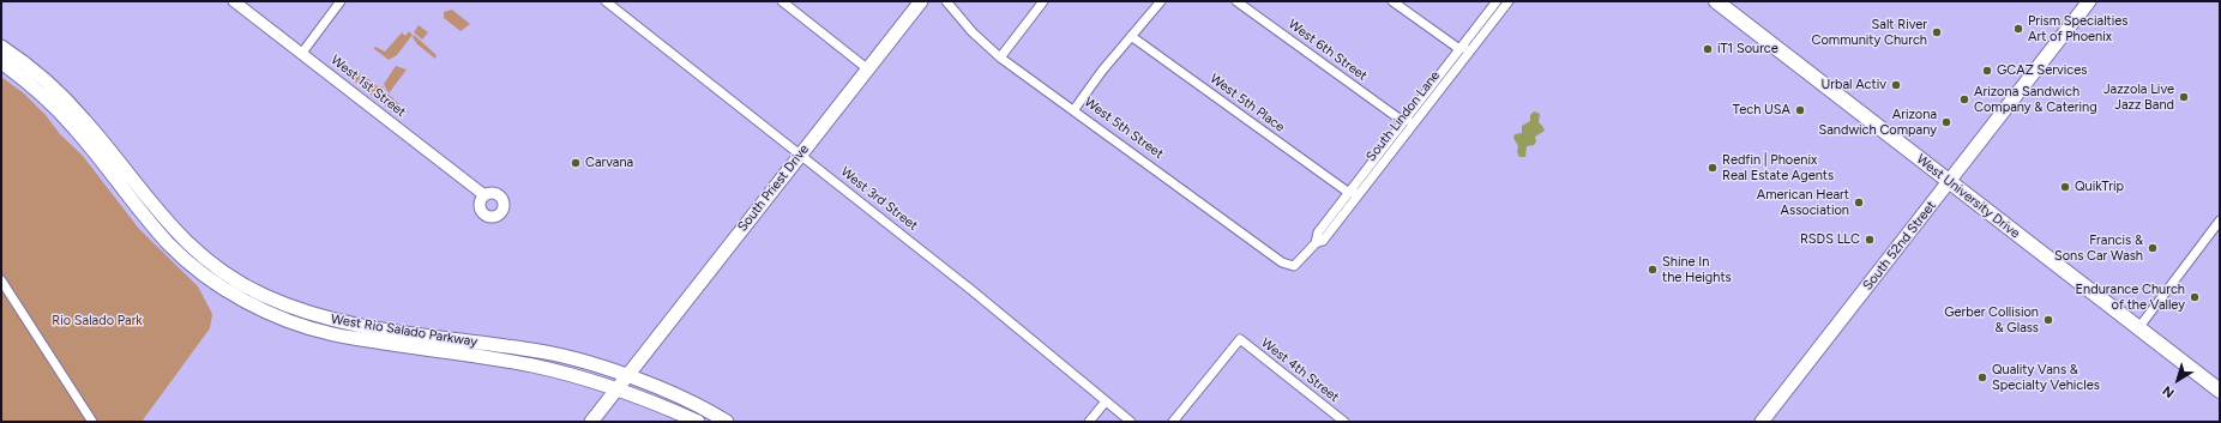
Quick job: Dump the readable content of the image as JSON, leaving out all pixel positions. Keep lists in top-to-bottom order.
{
  "streets": {
    "main road": [
      "South Priest Drive",
      "West University Drive",
      "South 52nd Street",
      "West Rio Salado Parkway"
    ],
    "street": [
      "West 6th Street",
      "West 1st Street",
      "West 5th Place",
      "South Lindon Lane",
      "West 5th Street",
      "West 3rd Street",
      "West 4th Street"
    ]
  },
  "crossings": [
    ["West 6th Street", "South Lindon Lane"],
    ["West 5th Place", "South Lindon Lane"],
    ["South Lindon Lane", "West 5th Street"],
    ["South Priest Drive", "West 3rd Street"],
    ["South Priest Drive", "West Rio Salado Parkway"],
    ["West University Drive", "South 52nd Street"]
  ],
  "parks": ["Rio Salado Park"],
  "places": [
    "Prism Specialties Art of Phoenix",
    "Salt River Community Church",
    "iT1 Source",
    "GCAZ Services",
    "Urbal Activ",
    "Jazzola Live Jazz Band",
    "Arizona Sandwich Company & Catering",
    "Tech USA",
    "Arizona Sandwich Company",
    "Carvana",
    "Redfin | Phoenix Real Estate Agents",
    "QuikTrip",
    "American Heart Association",
    "RSDS LLC",
    "Francis & Sons Car Wash",
    "Shine In the Heights",
    "Endurance Church of the Valley",
    "Gerber Collision & Glass",
    "Quality Vans & Specialty Vehicles"
  ],
  "north": "bottom left"
}
